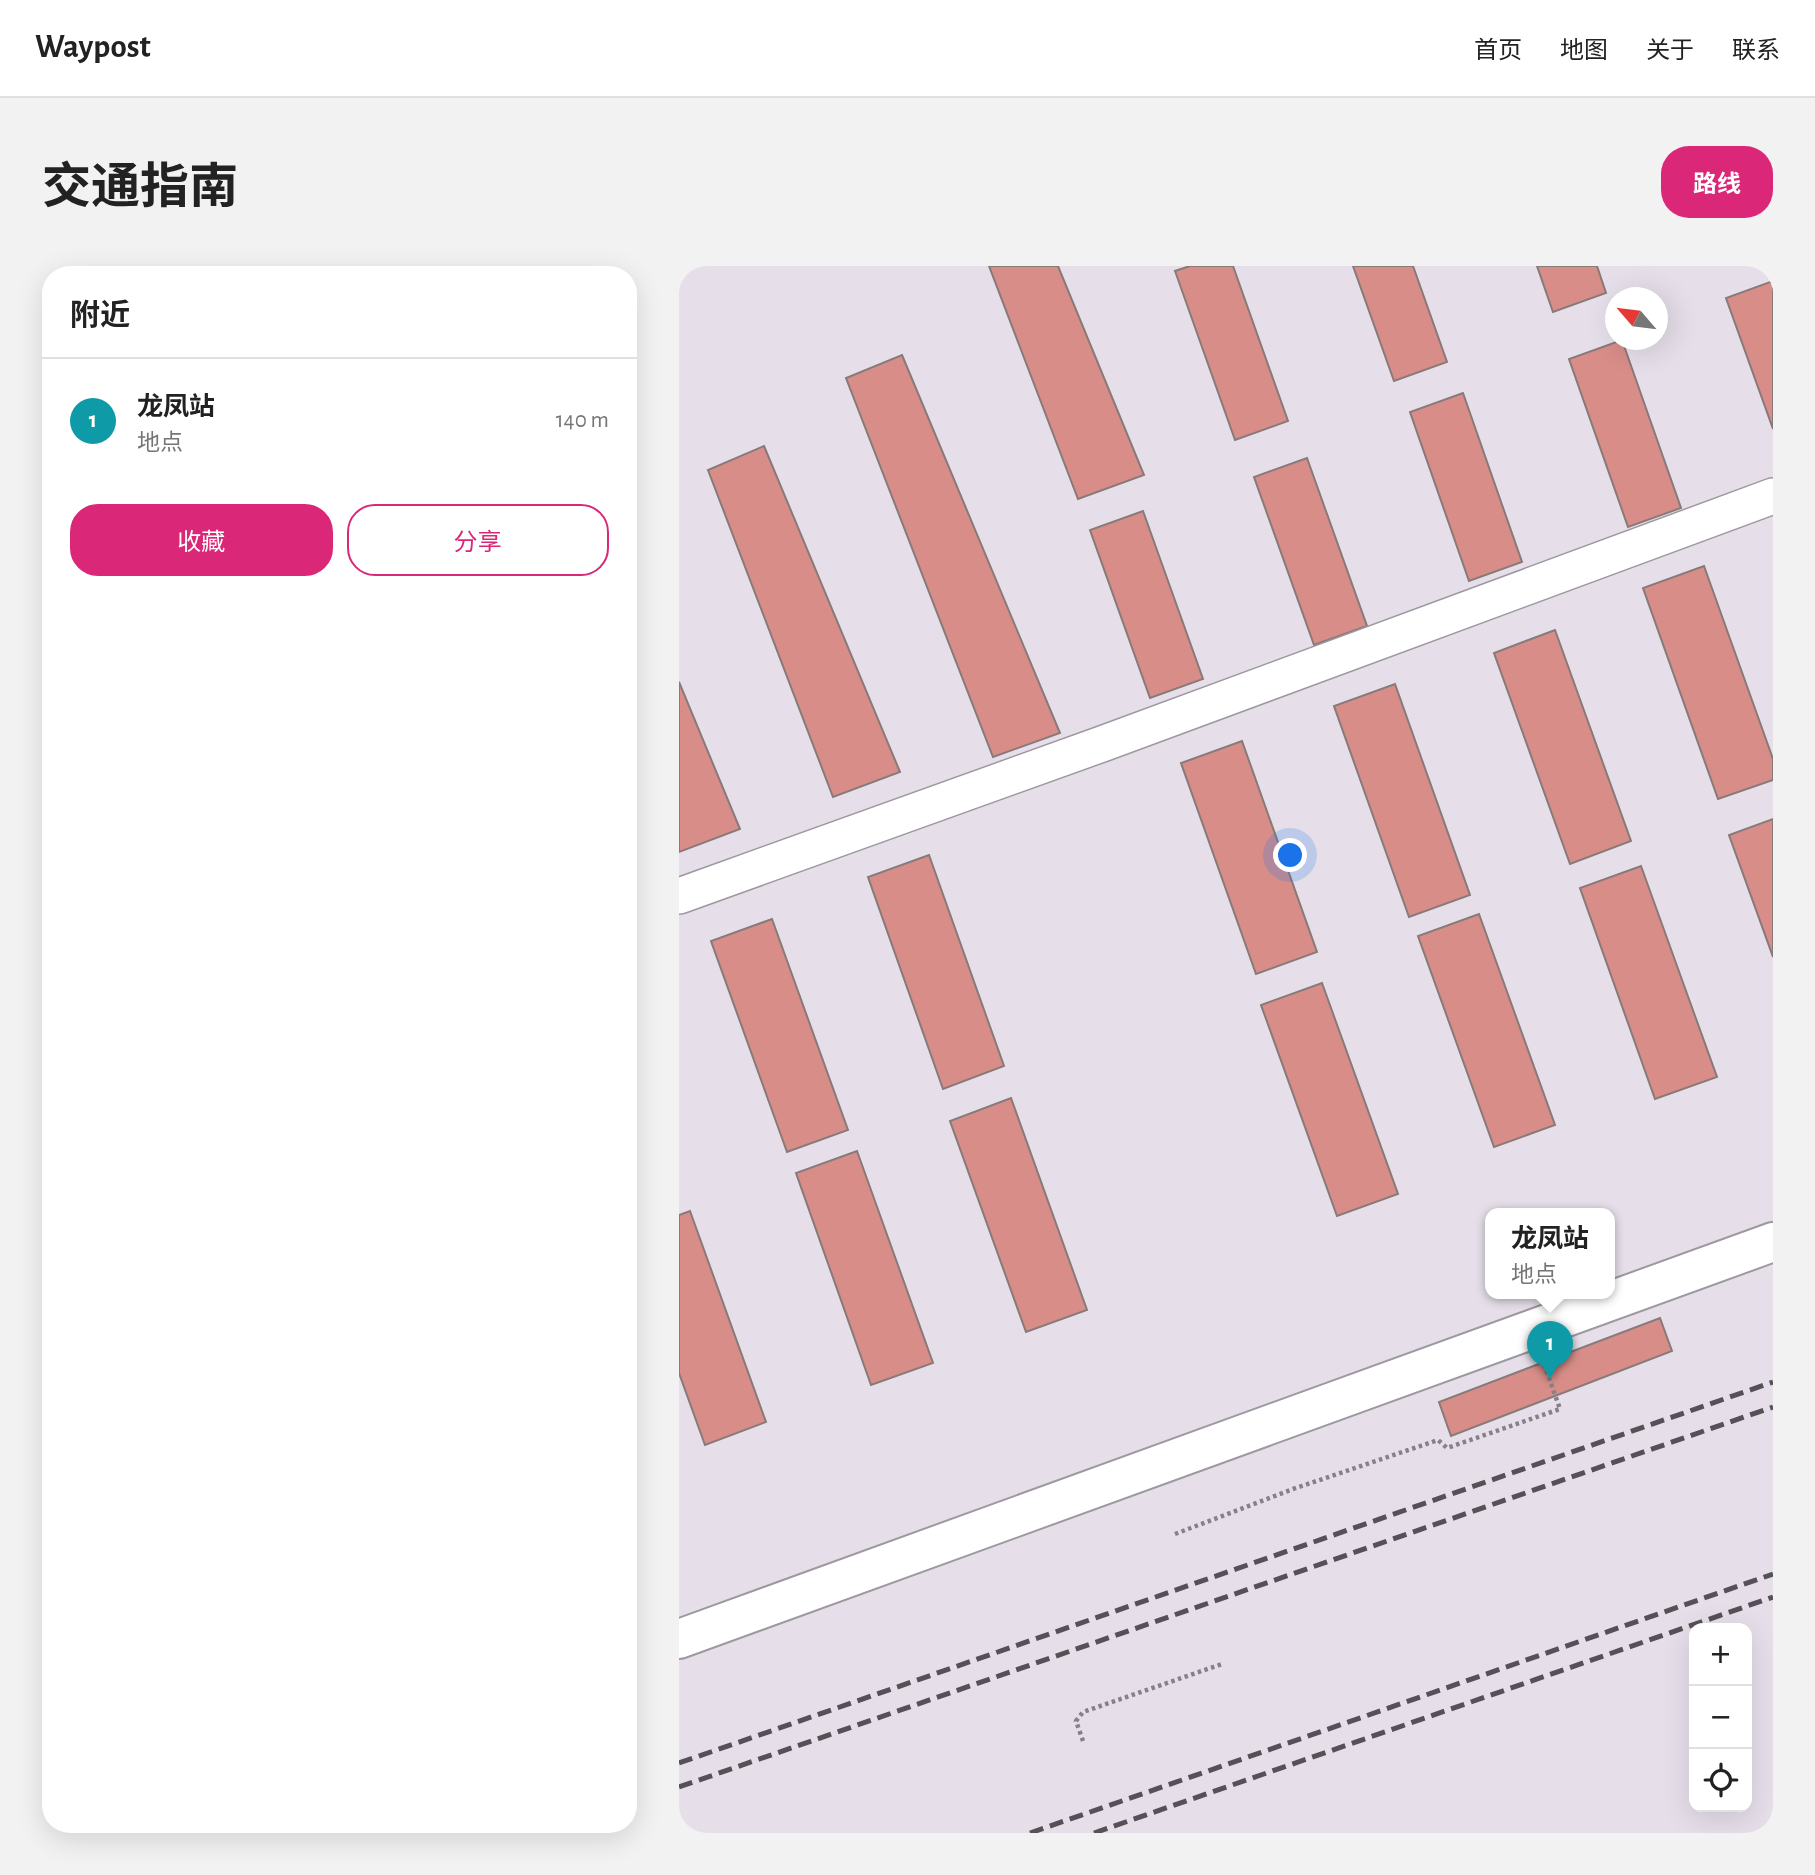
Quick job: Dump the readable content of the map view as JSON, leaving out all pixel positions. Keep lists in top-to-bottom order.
{
  "north": "top left",
  "page": {
    "header": "Waypost",
    "nav": [
      "首页",
      "地图",
      "关于",
      "联系"
    ],
    "title": "交通指南",
    "buttons": [
      "路线",
      ["收藏", "分享"]
    ],
    "heading": "附近",
    "list": [
      {
        "mark": "1",
        "name": "龙凤站",
        "note": "地点",
        "value": "140 m"
      }
    ],
    "popup": ["龙凤站", "地点"],
    "pins": "1",
    "map_buttons": ["+", "−"]
  }
}
